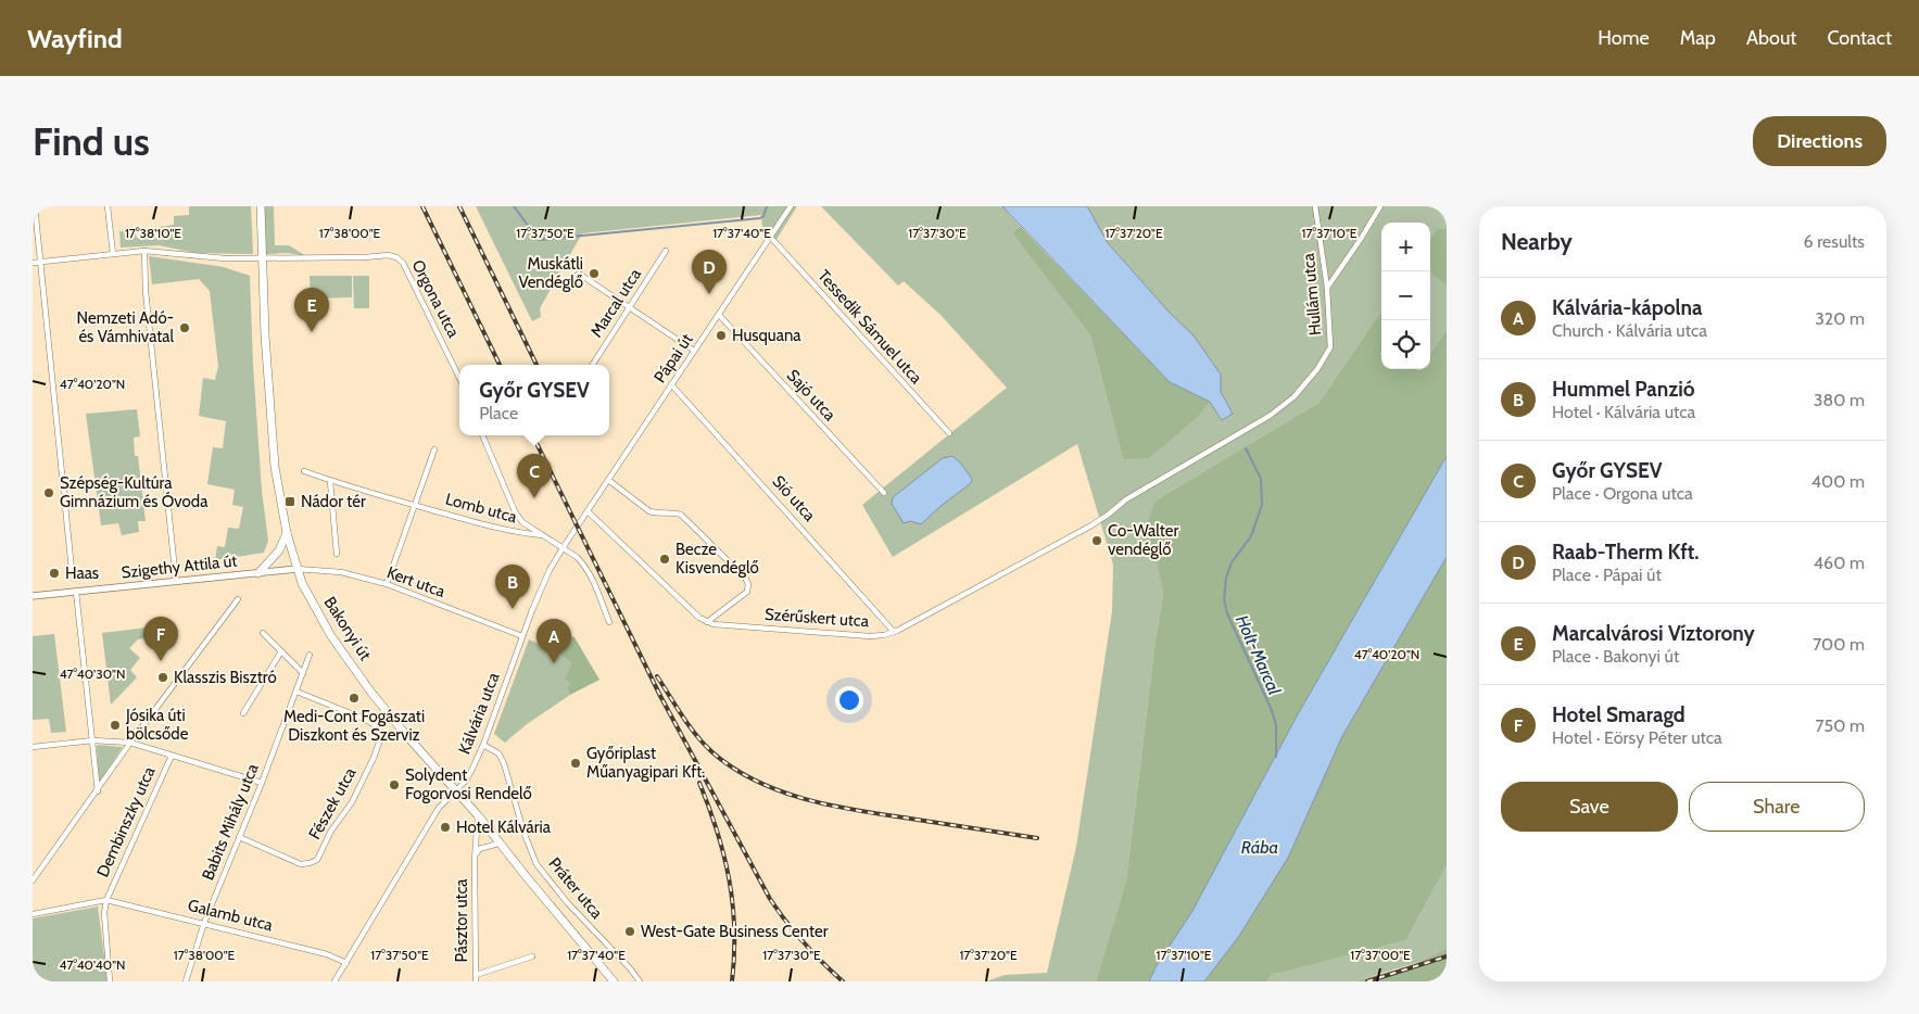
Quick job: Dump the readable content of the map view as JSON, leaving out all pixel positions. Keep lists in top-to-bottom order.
{
  "streets": {
    "main road": ["Bakonyi út"],
    "street": [
      "Hullám utca",
      "Orgona utca",
      "Marcal utca",
      "Tessedik Sámuel utca",
      "Pápai út",
      "Sajó utca",
      "Sió utca",
      "Lomb utca",
      "Szigethy Attila út",
      "Kert utca",
      "Szérűskert utca",
      "Kálvária utca",
      "Fészek utca",
      "Dembinszky utca",
      "Babits Mihály utca",
      "Práter utca",
      "Galamb utca",
      "Pásztor utca"
    ]
  },
  "crossings": [
    ["Hullám utca", "Szérűskert utca"],
    ["Orgona utca", "Bakonyi út"],
    ["Tessedik Sámuel utca", "Pápai út"],
    ["Pápai út", "Sajó utca"],
    ["Pápai út", "Sió utca"],
    ["Pápai út", "Kálvária utca"],
    ["Sió utca", "Szérűskert utca"],
    ["Lomb utca", "Kálvária utca"],
    ["Szigethy Attila út", "Kert utca"],
    ["Szigethy Attila út", "Bakonyi út"],
    ["Kert utca", "Bakonyi út"],
    ["Kert utca", "Kálvária utca"],
    ["Bakonyi út", "Kálvária utca"],
    ["Bakonyi út", "Pásztor utca"],
    ["Kálvária utca", "Práter utca"],
    ["Kálvária utca", "Galamb utca"],
    ["Fészek utca", "Babits Mihály utca"],
    ["Dembinszky utca", "Galamb utca"],
    ["Babits Mihály utca", "Galamb utca"]
  ],
  "water": ["Holt-Marcal", "Rába"],
  "places": {
    "other": [
      "Muskátli Vendéglő",
      "Nemzeti Adó- és Vámhivatal",
      "Husquana",
      "Szépség-Kultúra Gimnázium és Óvoda",
      "Co-Walter vendéglő",
      "Becze Kisvendéglő",
      "Haas",
      "Klasszis Bisztró",
      "Medi-Cont Fogászati Diszkont és Szerviz",
      "Jósika úti bölcsőde",
      "Győriplast Műanyagipari Kft.",
      "Solydent Fogorvosi Rendelő",
      "Hotel Kálvária",
      "West-Gate Business Center"
    ],
    "transit": ["Nádor tér"]
  },
  "page": {
    "header": "Wayfind",
    "nav": [
      "Home",
      "Map",
      "About",
      "Contact"
    ],
    "buttons": [
      "Directions",
      ["Save", "Share"]
    ],
    "title": "Find us",
    "heading": ["Nearby", "6 results"],
    "map_buttons": ["+", "−"],
    "pins": [
      "D",
      "E",
      "C",
      "B",
      "F",
      "A"
    ],
    "list": [
      {
        "mark": "A",
        "name": "Kálvária-kápolna",
        "note": "Church · Kálvária utca",
        "value": "320 m"
      },
      {
        "mark": "B",
        "name": "Hummel Panzió",
        "note": "Hotel · Kálvária utca",
        "value": "380 m"
      },
      {
        "mark": "C",
        "name": "Győr GYSEV",
        "note": "Place · Orgona utca",
        "value": "400 m"
      },
      {
        "mark": "D",
        "name": "Raab-Therm Kft.",
        "note": "Place · Pápai út",
        "value": "460 m"
      },
      {
        "mark": "E",
        "name": "Marcalvárosi Víztorony",
        "note": "Place · Bakonyi út",
        "value": "700 m"
      },
      {
        "mark": "F",
        "name": "Hotel Smaragd",
        "note": "Hotel · Eörsy Péter utca",
        "value": "750 m"
      }
    ],
    "popup": ["Győr GYSEV", "Place"]
  },
  "coordinates": [
    "17°38'10\"E",
    "17°38'00\"E",
    "17°37'50\"E",
    "17°37'40\"E",
    "17°37'30\"E",
    "17°37'20\"E",
    "17°37'10\"E",
    "47°40'20\"N",
    "47°40'30\"N",
    "17°37'00\"E",
    "47°40'40\"N"
  ]
}
